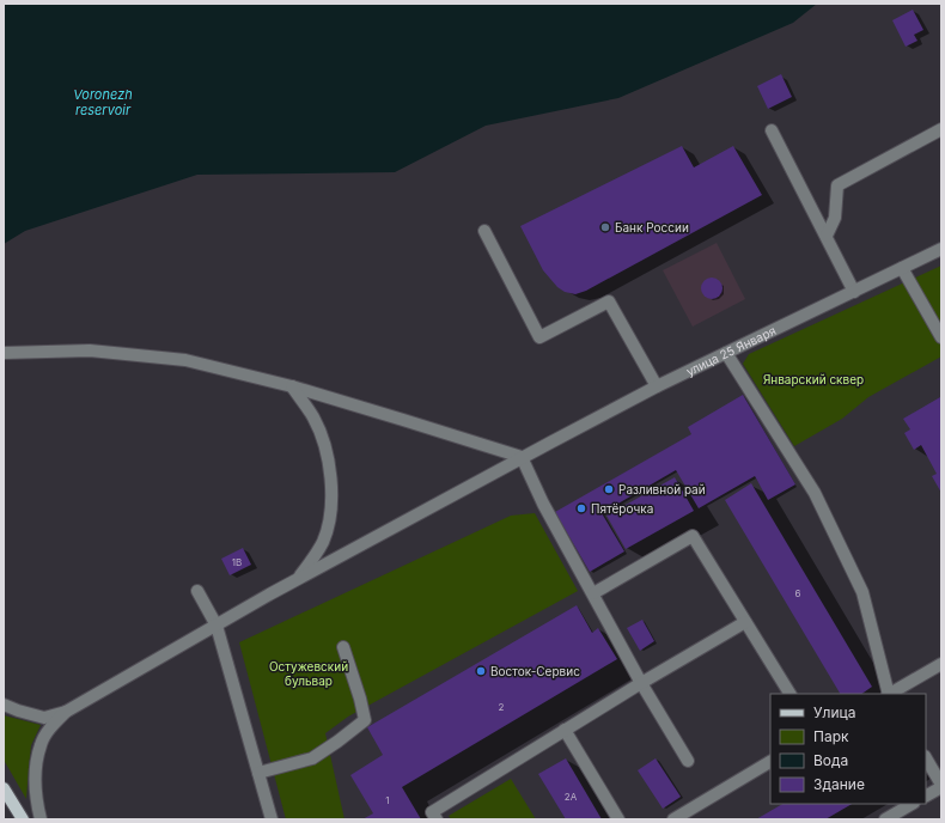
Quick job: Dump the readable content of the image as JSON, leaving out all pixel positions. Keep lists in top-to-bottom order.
{
  "streets": {
    "street": ["улица 25 Января"]
  },
  "water": ["Voronezh reservoir"],
  "parks": ["Январский сквер", "Остужевский бульвар"],
  "places": [
    "Банк России",
    "Разливной рай",
    "Пятёрочка",
    "Восток-Сервис"
  ],
  "house_numbers": [
    "1В",
    "6",
    "2",
    "2А",
    "1"
  ],
  "legend": [
    "Улица",
    "Парк",
    "Вода",
    "Здание"
  ]
}
